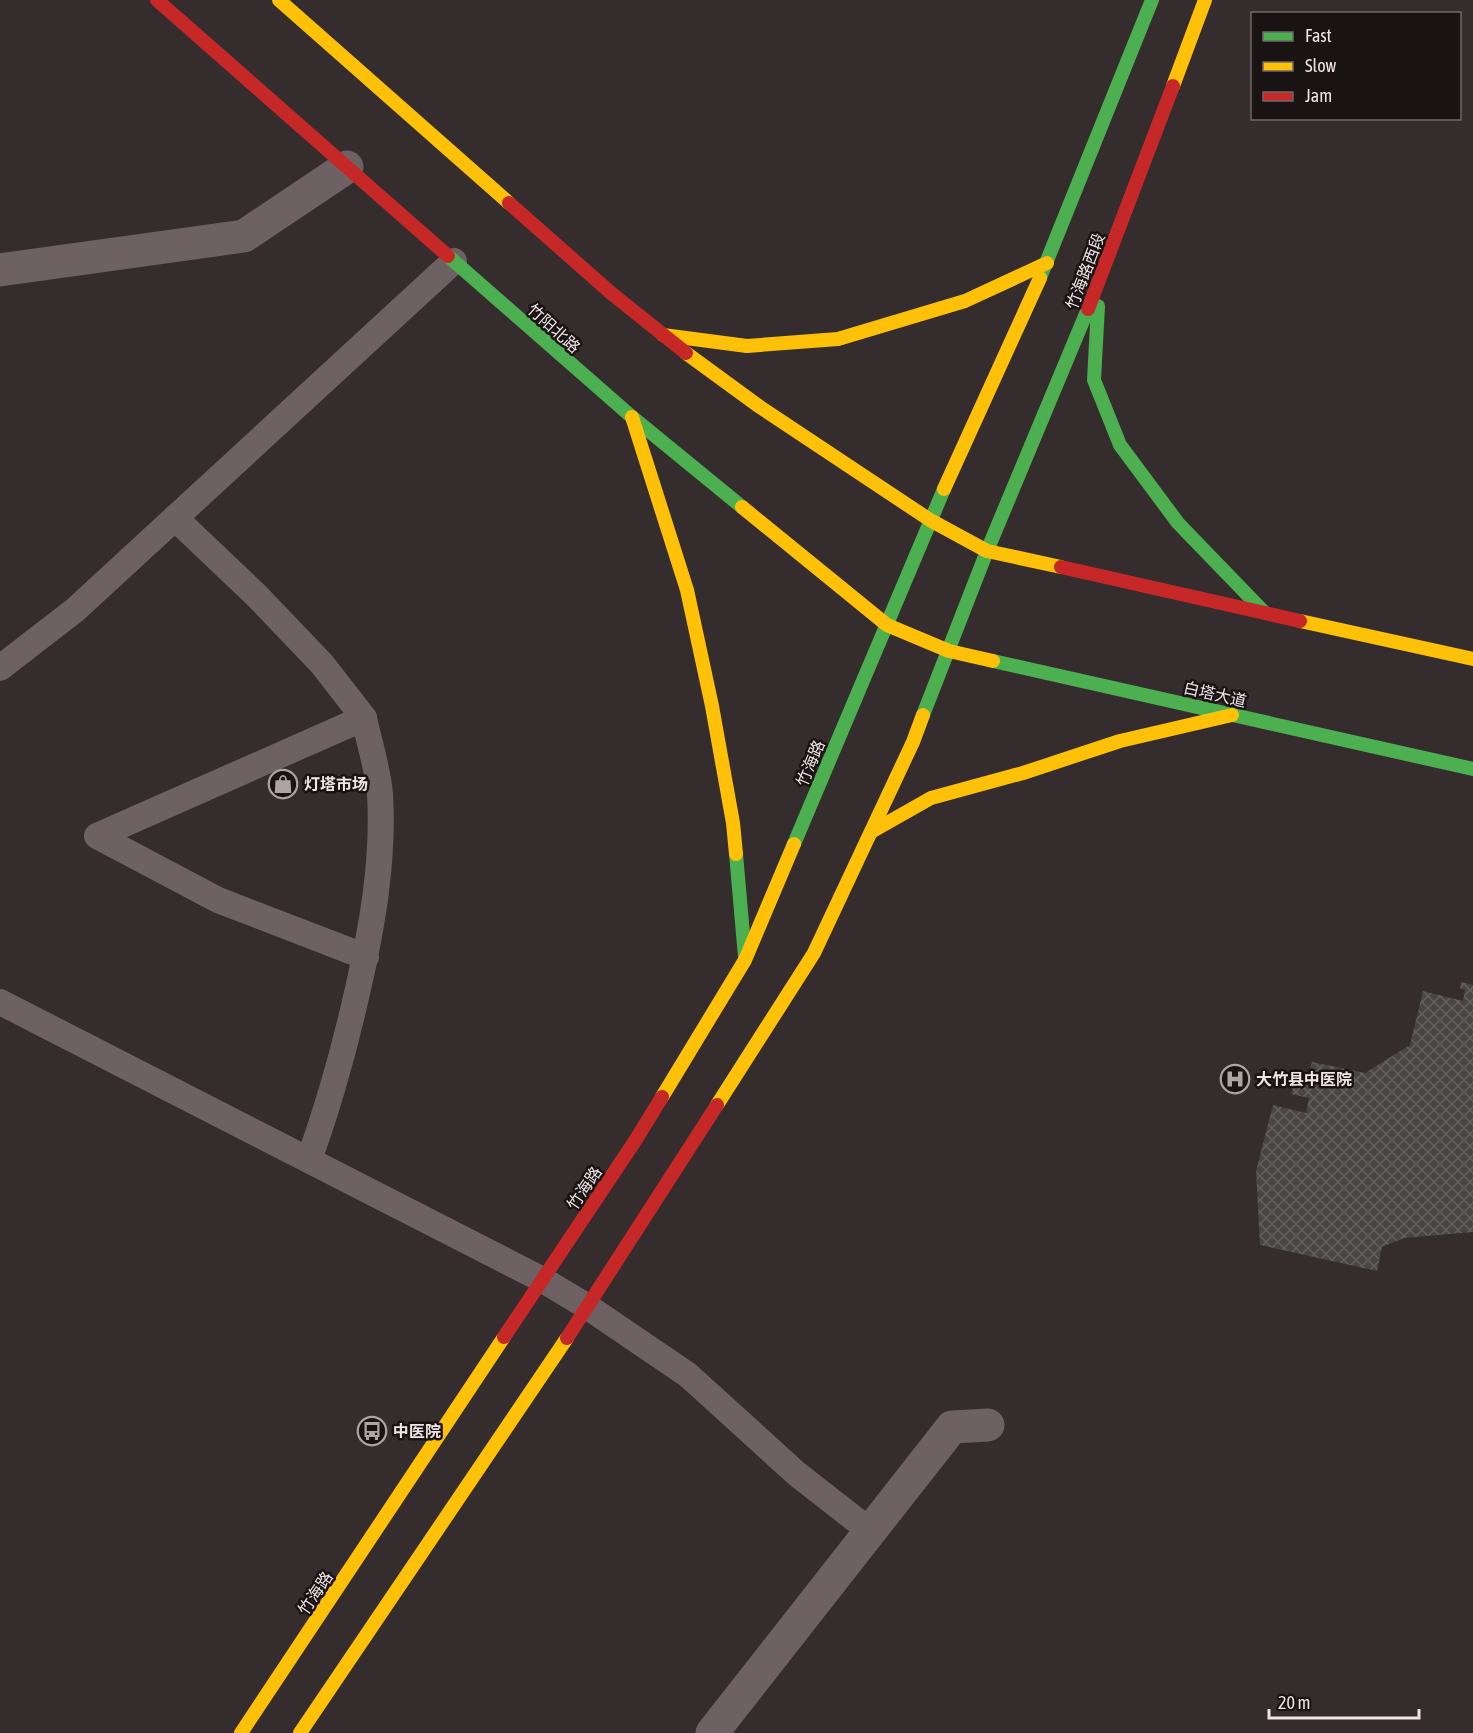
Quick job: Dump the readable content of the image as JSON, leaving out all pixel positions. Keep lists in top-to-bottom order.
{
  "streets": {
    "main road": [
      "竹海路西段",
      "竹阳北路",
      "白塔大道",
      "竹海路"
    ]
  },
  "crossings": [
    ["竹海路西段", "竹阳北路"],
    ["竹海路西段", "白塔大道"],
    ["竹阳北路", "白塔大道"],
    ["竹阳北路", "竹海路"]
  ],
  "places": {
    "shop": ["灯塔市场"],
    "hospital": ["大竹县中医院"],
    "bus stop": ["中医院"]
  },
  "legend": ["Fast", "Slow", "Jam"],
  "scale_bar": "20 m"
}
